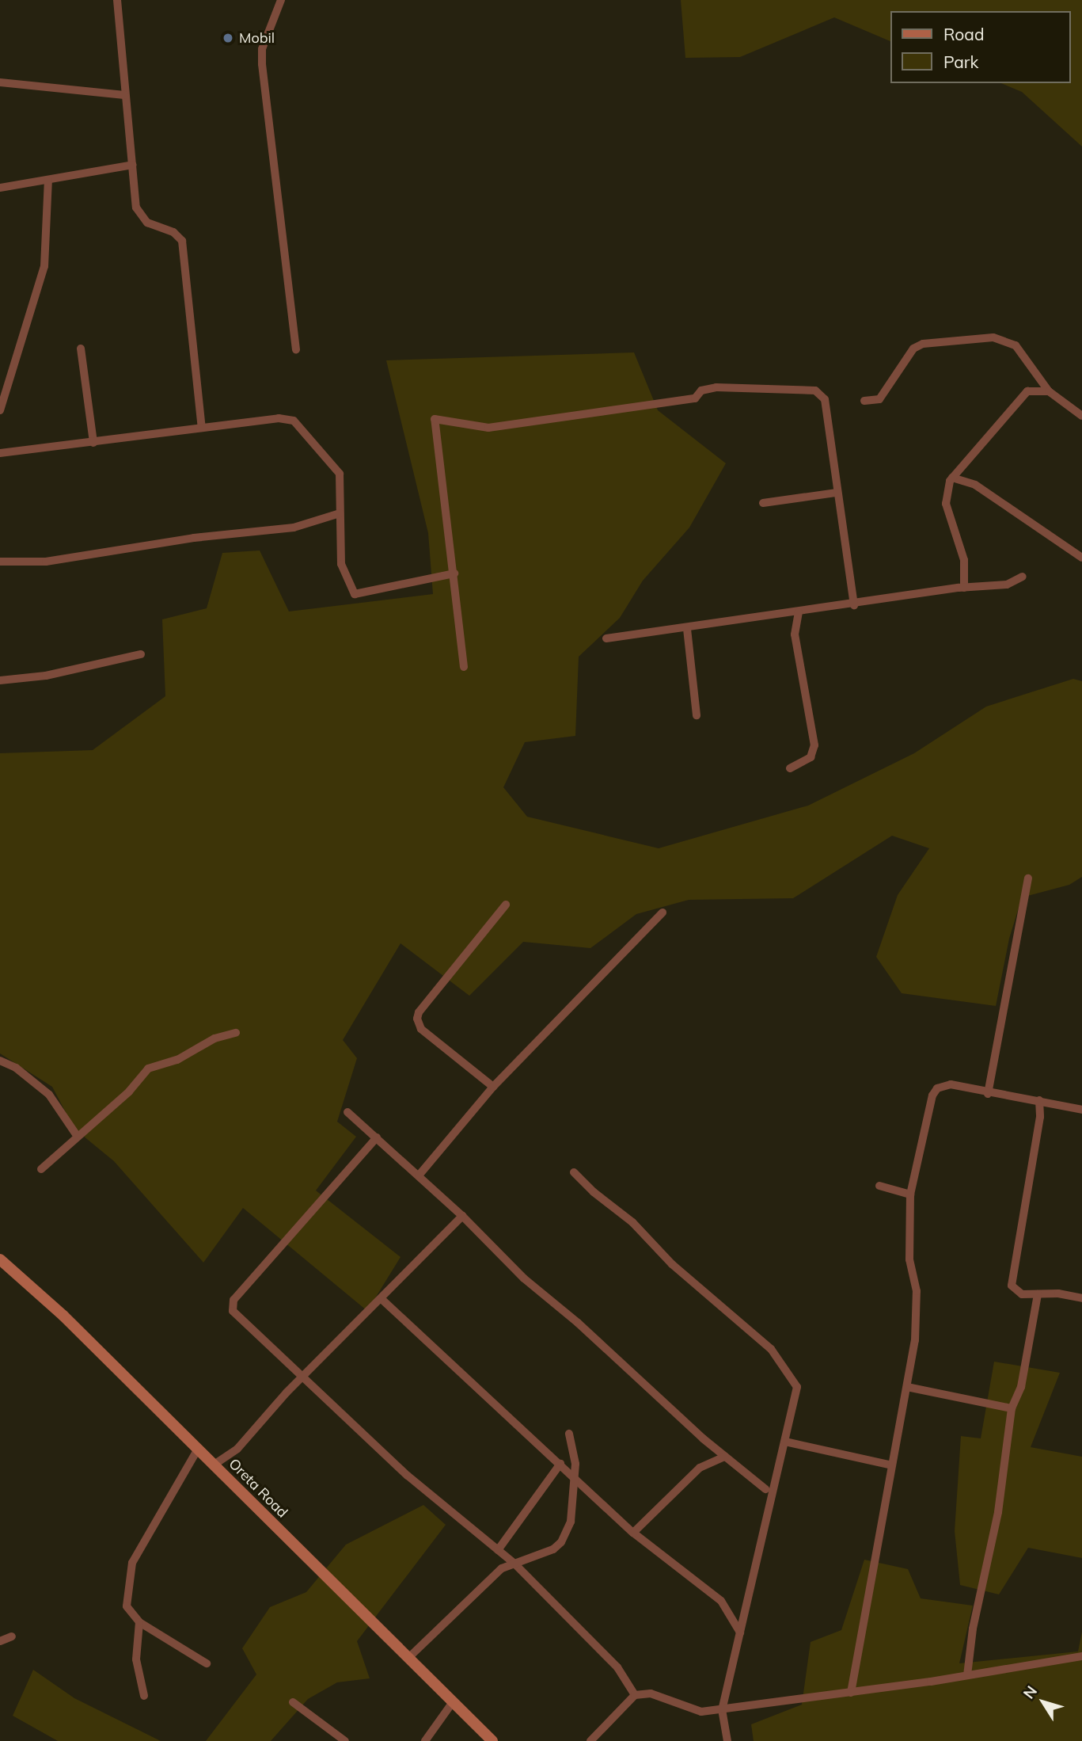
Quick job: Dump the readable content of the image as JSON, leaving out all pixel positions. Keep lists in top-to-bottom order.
{
  "streets": {
    "street": ["Oreta Road"]
  },
  "places": ["Mobil"],
  "legend": ["Road", "Park"],
  "north": "top left"
}
